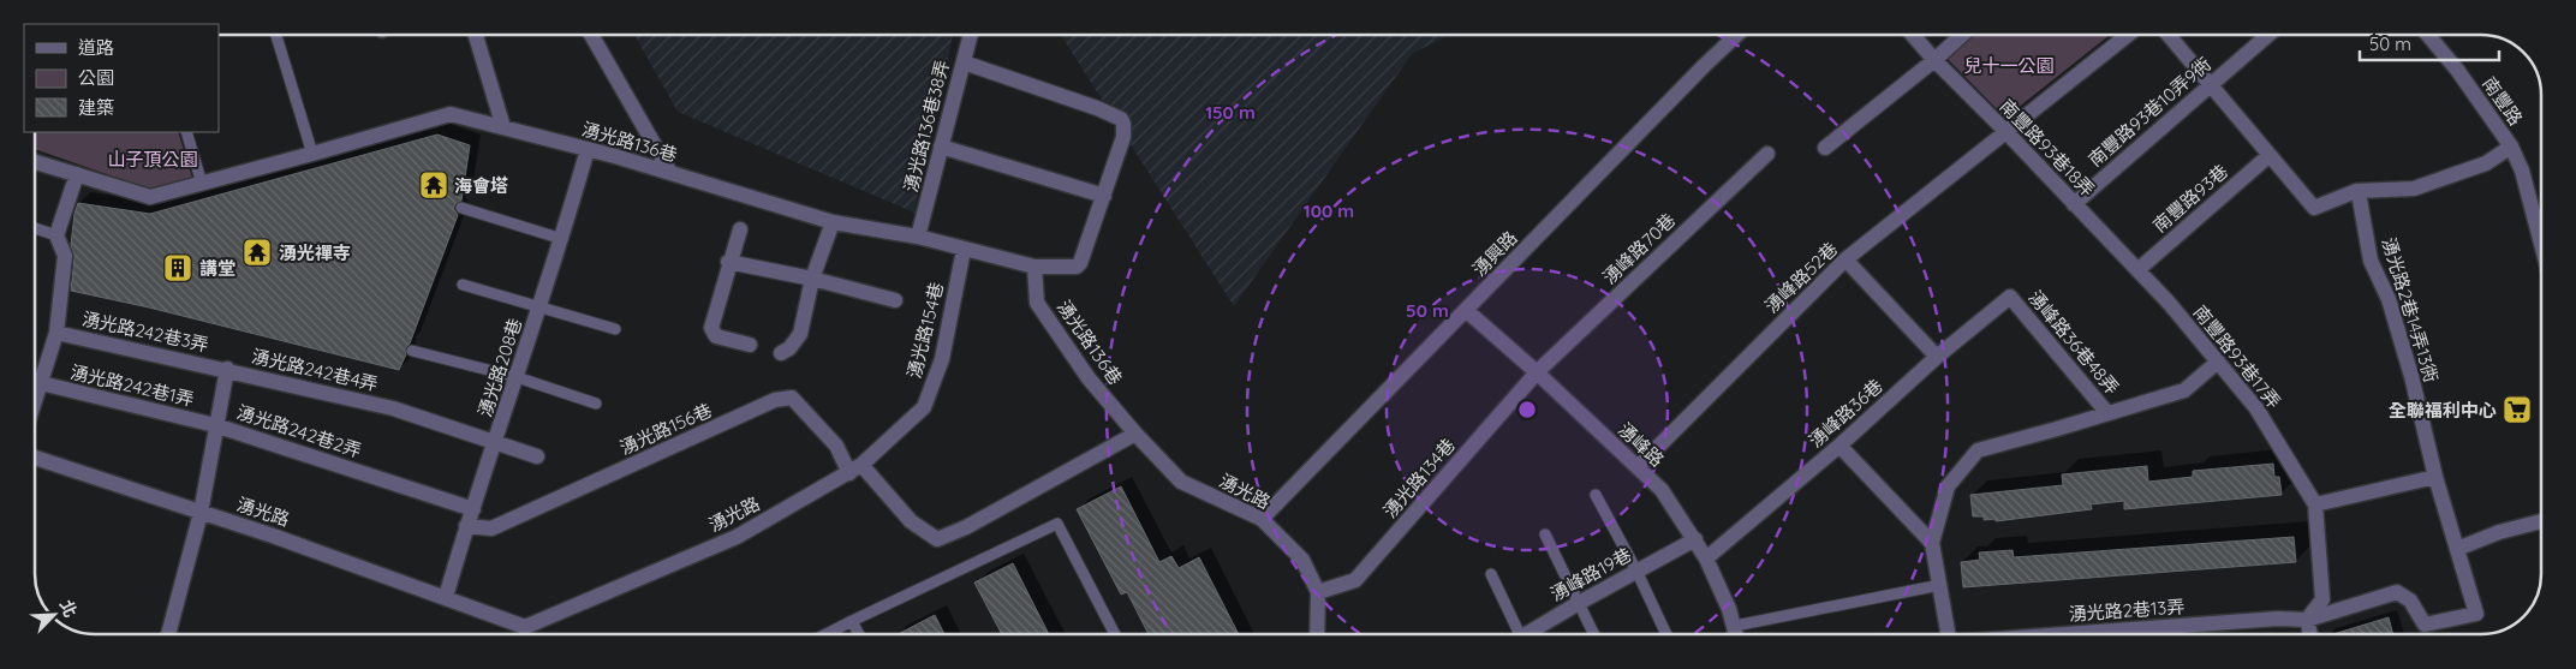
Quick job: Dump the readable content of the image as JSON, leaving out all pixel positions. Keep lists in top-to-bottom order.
{
  "streets": {
    "street": [
      "南豐路",
      "南豐路93巷10弄9衖",
      "湧光路136巷38弄",
      "湧光路136巷",
      "南豐路93巷18弄",
      "南豐路93巷",
      "湧峰路70巷",
      "湧興路",
      "湧峰路52巷",
      "湧光路2巷14弄13衖",
      "湧光路154巷",
      "湧光路242巷3弄",
      "湧峰路36巷48弄",
      "南豐路93巷17弄",
      "湧光路208巷",
      "湧光路242巷4弄",
      "湧光路242巷1弄",
      "湧峰路36巷",
      "湧光路156巷",
      "湧光路242巷2弄",
      "湧峰路",
      "湧光路134巷",
      "湧光路",
      "湧峰路19巷",
      "湧光路2巷13弄"
    ]
  },
  "crossings": [
    ["南豐路93巷10弄9衖", "南豐路93巷18弄"],
    ["湧光路136巷38弄", "湧光路136巷"],
    ["湧光路136巷", "湧光路154巷"],
    ["湧光路136巷", "湧光路208巷"],
    ["湧光路136巷", "湧光路"],
    ["南豐路93巷18弄", "南豐路93巷"],
    ["南豐路93巷18弄", "湧峰路52巷"],
    ["南豐路93巷18弄", "南豐路93巷17弄"],
    ["南豐路93巷", "南豐路93巷17弄"],
    ["湧峰路70巷", "湧峰路"],
    ["湧峰路70巷", "湧光路134巷"],
    ["湧興路", "湧峰路"],
    ["湧興路", "湧光路"],
    ["湧峰路52巷", "湧峰路"],
    ["湧光路2巷14弄13衖", "湧光路2巷13弄"],
    ["湧光路154巷", "湧光路156巷"],
    ["湧光路154巷", "湧光路"],
    ["湧光路242巷3弄", "湧光路242巷4弄"],
    ["湧峰路36巷48弄", "湧峰路36巷"],
    ["湧光路208巷", "湧光路242巷4弄"],
    ["湧光路208巷", "湧光路156巷"],
    ["湧光路208巷", "湧光路242巷2弄"],
    ["湧光路208巷", "湧光路"],
    ["湧光路242巷1弄", "湧光路242巷2弄"],
    ["湧峰路36巷", "湧峰路"],
    ["湧光路156巷", "湧光路"],
    ["湧峰路", "湧光路134巷"],
    ["湧峰路", "湧峰路19巷"],
    ["湧光路134巷", "湧光路"]
  ],
  "parks": ["兒十一公園", "山子頂公園"],
  "places": {
    "temple": ["海會塔", "湧光禪寺"],
    "building": ["講堂"],
    "supermarket": ["全聯福利中心"]
  },
  "legend": ["道路", "公園", "建築"],
  "scale_bar": "50 m",
  "north": "top right",
  "rings": ["150 m", "100 m", "50 m"]
}
